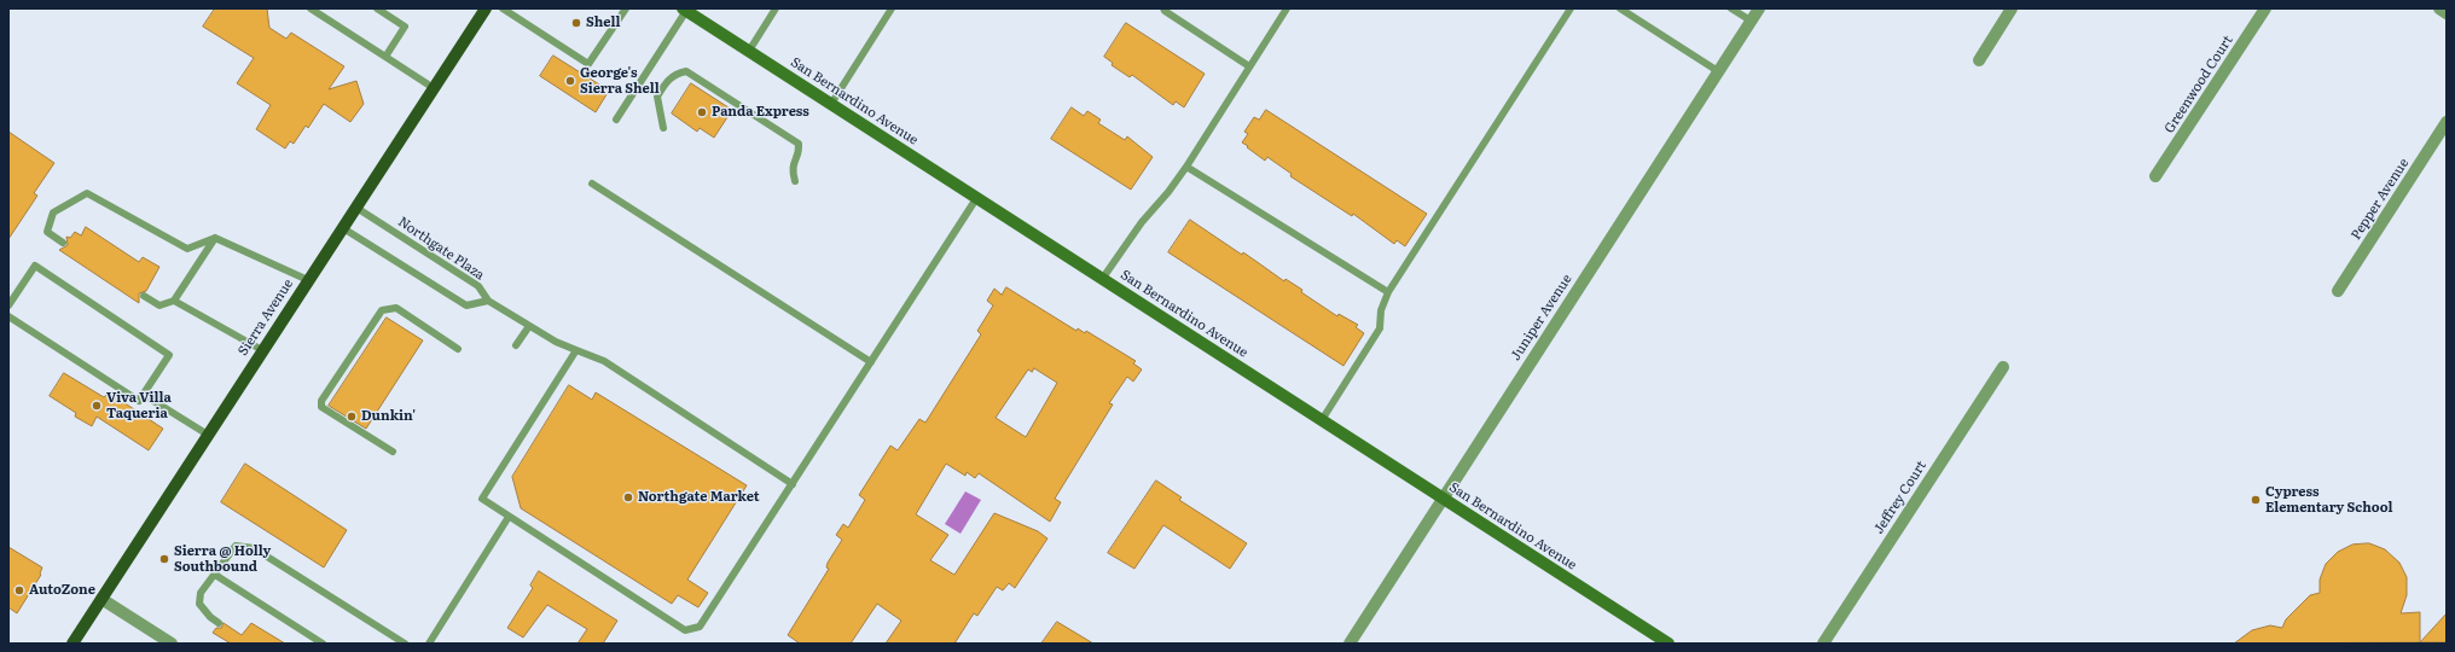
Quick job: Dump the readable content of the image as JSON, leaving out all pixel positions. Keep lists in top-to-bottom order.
{
  "streets": {
    "main road": ["San Bernardino Avenue", "Sierra Avenue"],
    "street": [
      "Greenwood Court",
      "Pepper Avenue",
      "Juniper Avenue",
      "Jeffrey Court"
    ],
    "lane": ["Northgate Plaza"]
  },
  "crossings": [
    ["San Bernardino Avenue", "Juniper Avenue"],
    ["Northgate Plaza", "Sierra Avenue"]
  ],
  "places": [
    "Shell",
    "George's Sierra Shell",
    "Panda Express",
    "Viva Villa Taqueria",
    "Dunkin'",
    "Northgate Market",
    "Cypress Elementary School",
    "Sierra @ Holly Southbound",
    "AutoZone"
  ]
}
